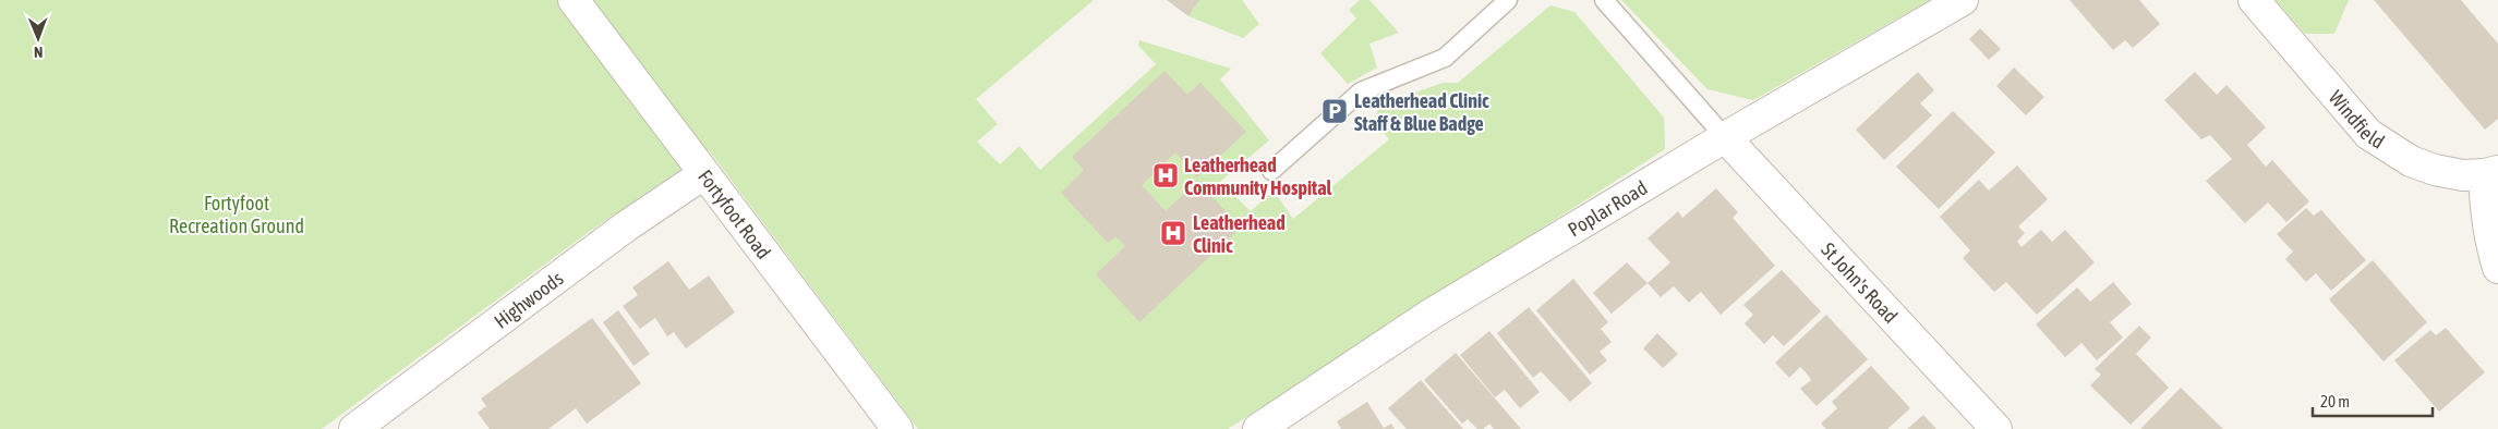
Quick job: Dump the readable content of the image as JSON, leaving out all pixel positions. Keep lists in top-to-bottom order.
{
  "streets": {
    "street": [
      "Windfield",
      "Poplar Road",
      "Fortyfoot Road",
      "St John's Road",
      "Highwoods"
    ]
  },
  "crossings": [
    ["Poplar Road", "St John's Road"],
    ["Fortyfoot Road", "Highwoods"]
  ],
  "parks": ["Fortyfoot Recreation Ground"],
  "places": {
    "parking": ["Leatherhead Clinic Staff & Blue Badge"],
    "hospital": ["Leatherhead Community Hospital", "Leatherhead Clinic"]
  },
  "scale_bar": "20 m",
  "north": "bottom"
}
